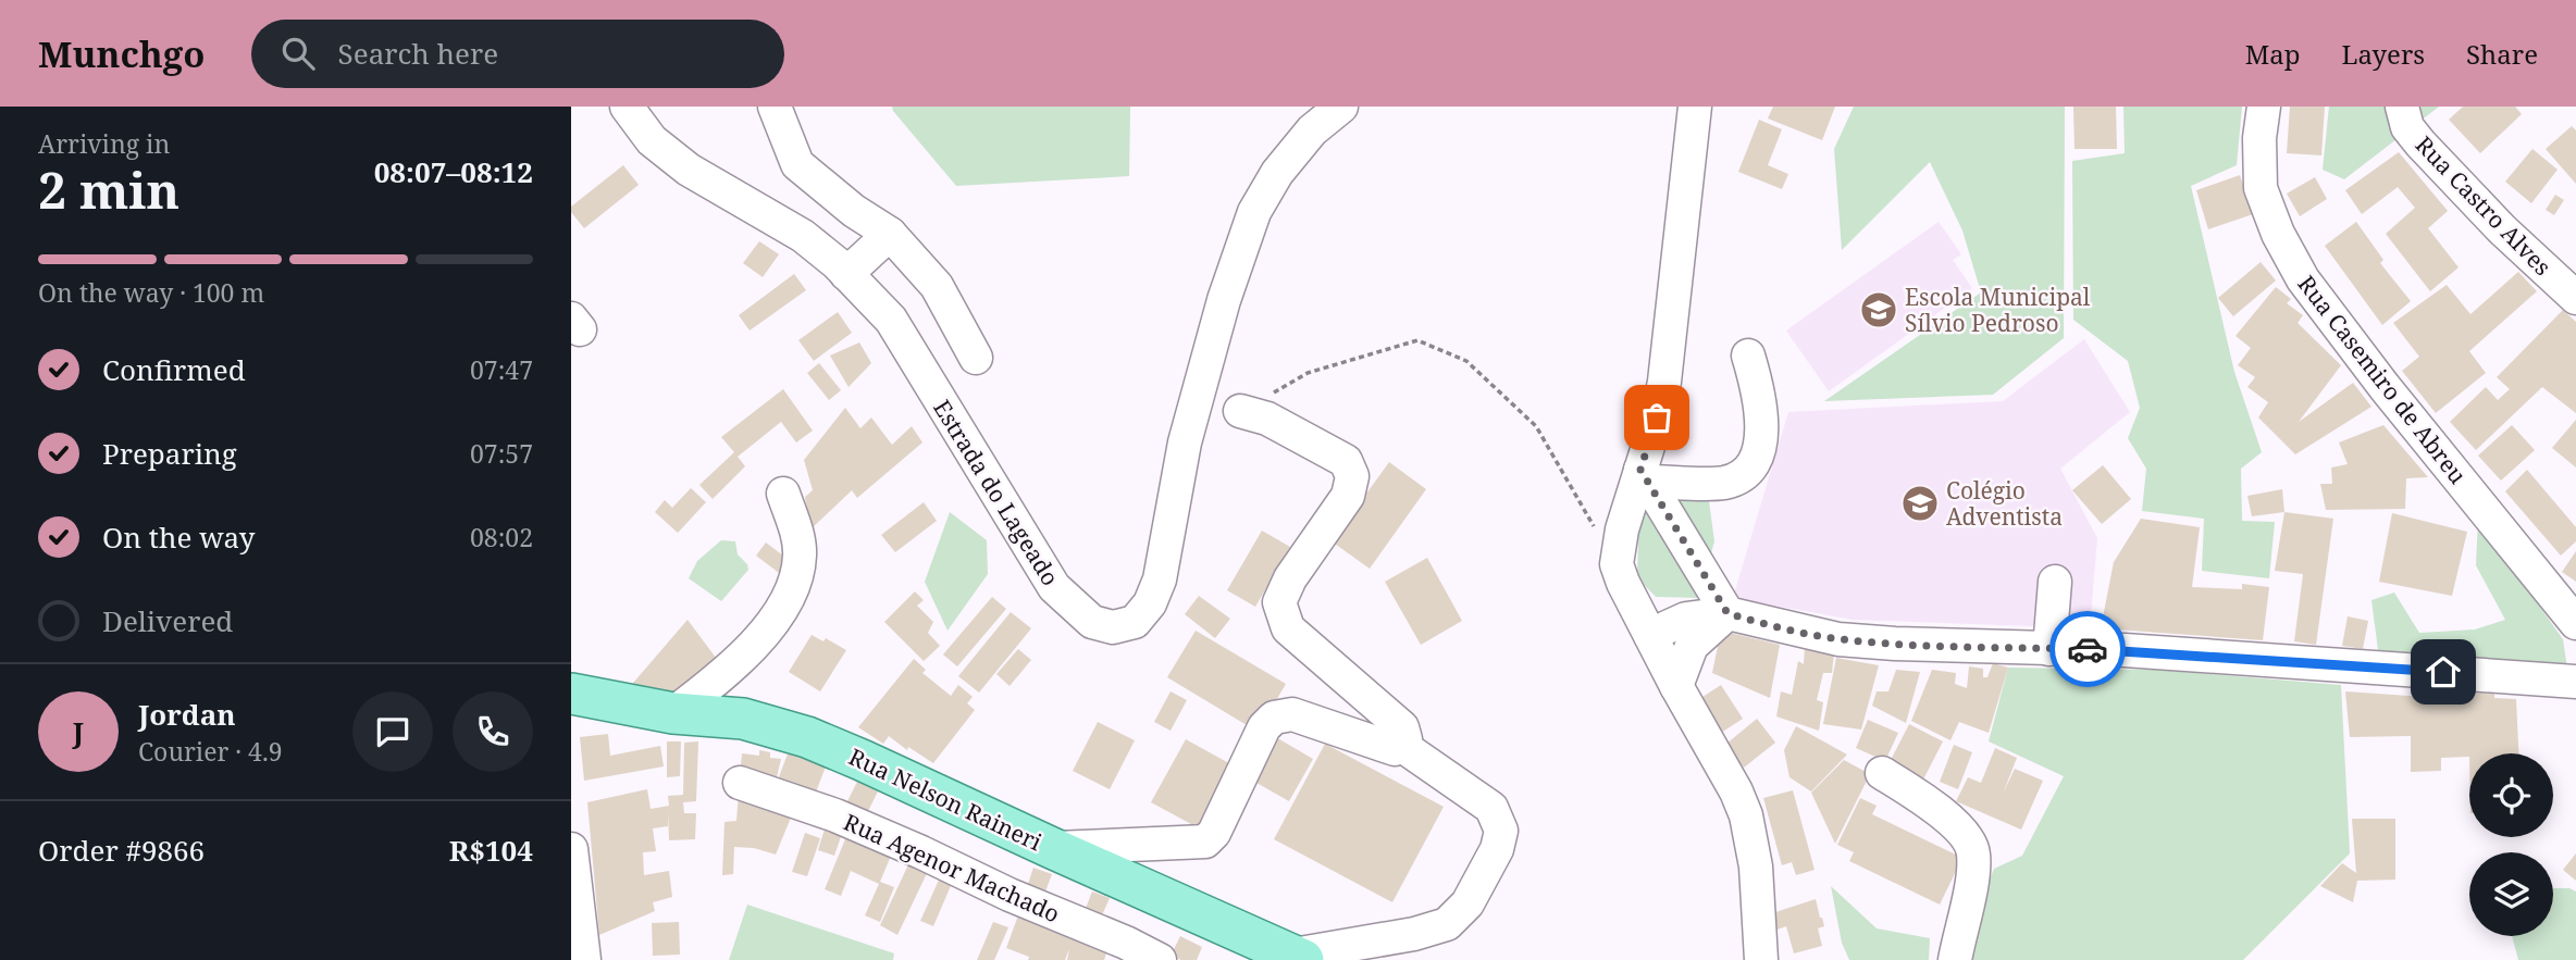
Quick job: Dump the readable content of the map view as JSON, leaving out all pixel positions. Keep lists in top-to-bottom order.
{
  "streets": {
    "main road": ["Rua Nelson Raineri"],
    "street": [
      "Rua Castro Alves",
      "Rua Casemiro de Abreu",
      "Estrada do Lageado",
      "Rua Agenor Machado"
    ]
  },
  "places": {
    "school or university": ["Escola Municipal Sílvio Pedroso", "Colégio Adventista"]
  },
  "page": {
    "header": "Munchgo",
    "search": "Search here",
    "nav": ["Map", "Layers", "Share"],
    "heading": ["2 min", "Arriving in", "08:07–08:12"],
    "panel": [
      "Jordan",
      "Courier · 4.9",
      "Order #9866",
      "R$104"
    ],
    "bar": "On the way · 100 m",
    "list": [
      ["Confirmed", "07:47"],
      ["Preparing", "07:57"],
      ["On the way", "08:02"],
      "Delivered"
    ],
    "round": "J"
  }
}
